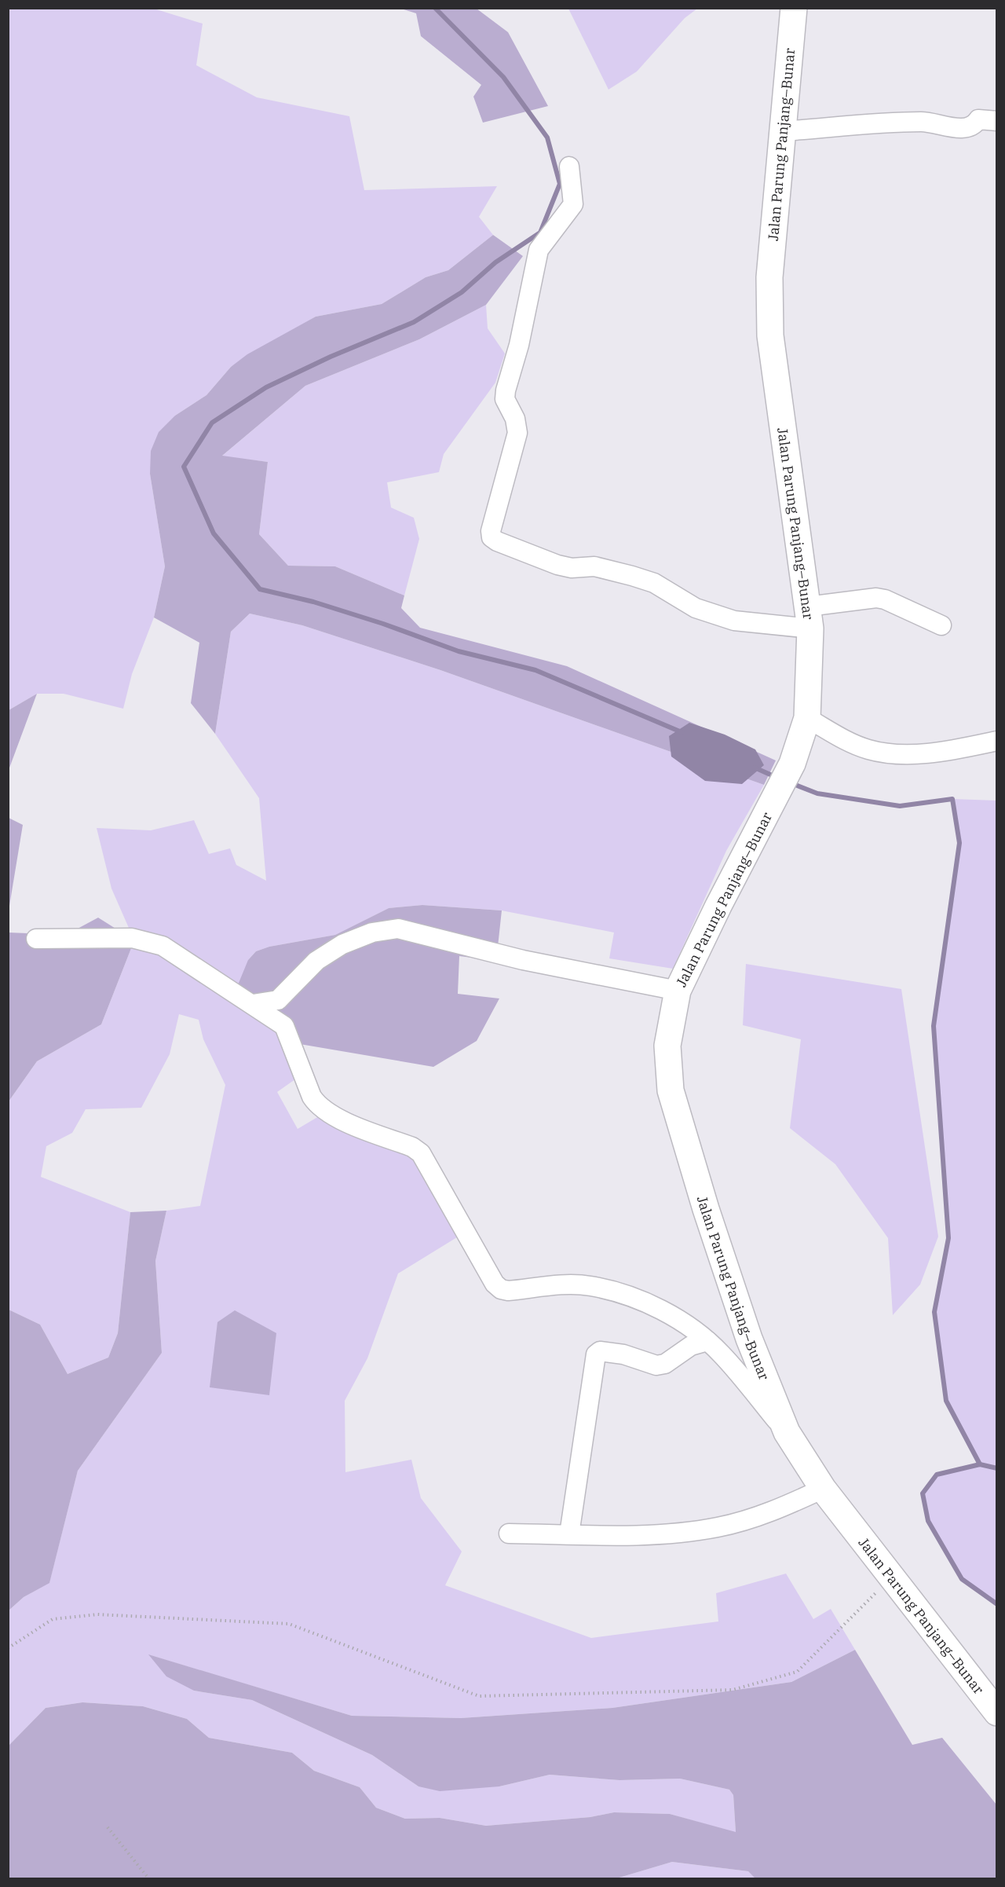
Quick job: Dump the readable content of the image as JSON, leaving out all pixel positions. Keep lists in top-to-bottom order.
{
  "streets": {
    "main road": ["Jalan Parung Panjang–Bunar"]
  }
}
